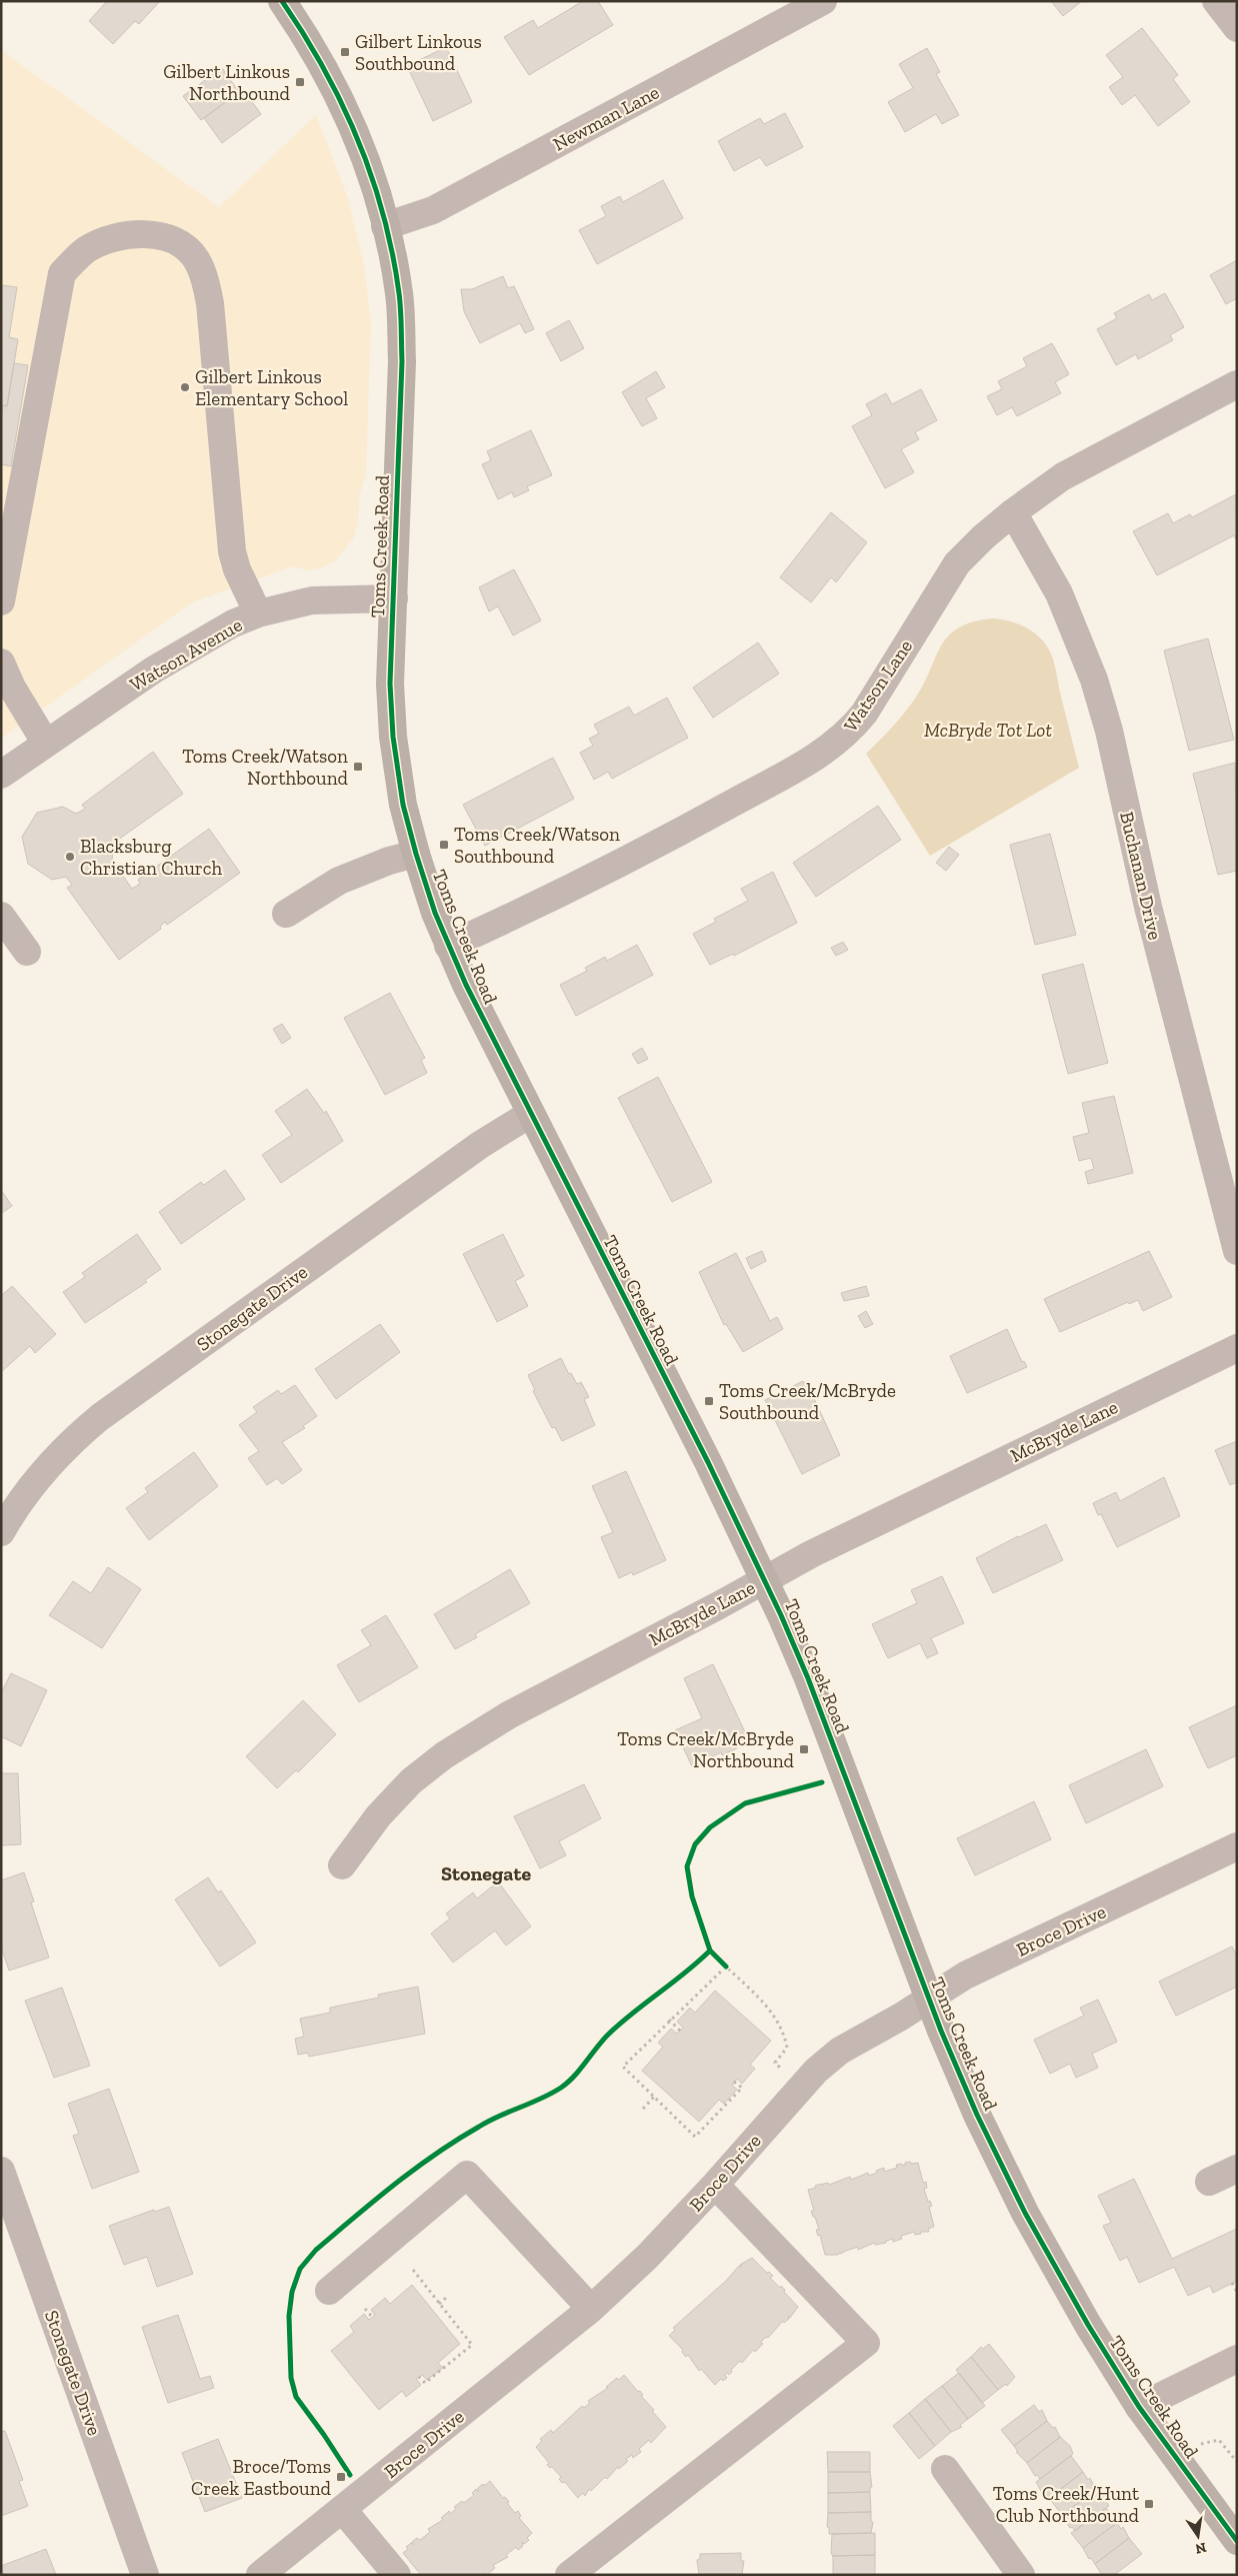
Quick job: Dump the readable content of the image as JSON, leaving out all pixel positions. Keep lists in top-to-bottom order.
{
  "streets": {
    "main road": ["Toms Creek Road"],
    "street": [
      "Newman Lane",
      "Watson Avenue",
      "Watson Lane",
      "Buchanan Drive",
      "Stonegate Drive",
      "McBryde Lane",
      "Broce Drive"
    ]
  },
  "crossings": [
    ["Newman Lane", "Toms Creek Road"],
    ["Toms Creek Road", "Watson Avenue"],
    ["Toms Creek Road", "Watson Lane"],
    ["Toms Creek Road", "Stonegate Drive"],
    ["Toms Creek Road", "McBryde Lane"],
    ["Toms Creek Road", "Broce Drive"],
    ["Watson Lane", "Buchanan Drive"]
  ],
  "districts": ["Stonegate"],
  "parks": ["McBryde Tot Lot"],
  "places": {
    "transit": [
      "Gilbert Linkous Southbound",
      "Gilbert Linkous Northbound",
      "Toms Creek/Watson Northbound",
      "Toms Creek/Watson Southbound",
      "Toms Creek/McBryde Southbound",
      "Toms Creek/McBryde Northbound",
      "Broce/Toms Creek Eastbound",
      "Toms Creek/Hunt Club Northbound"
    ],
    "other": ["Gilbert Linkous Elementary School", "Blacksburg Christian Church"]
  },
  "north": "bottom"
}
